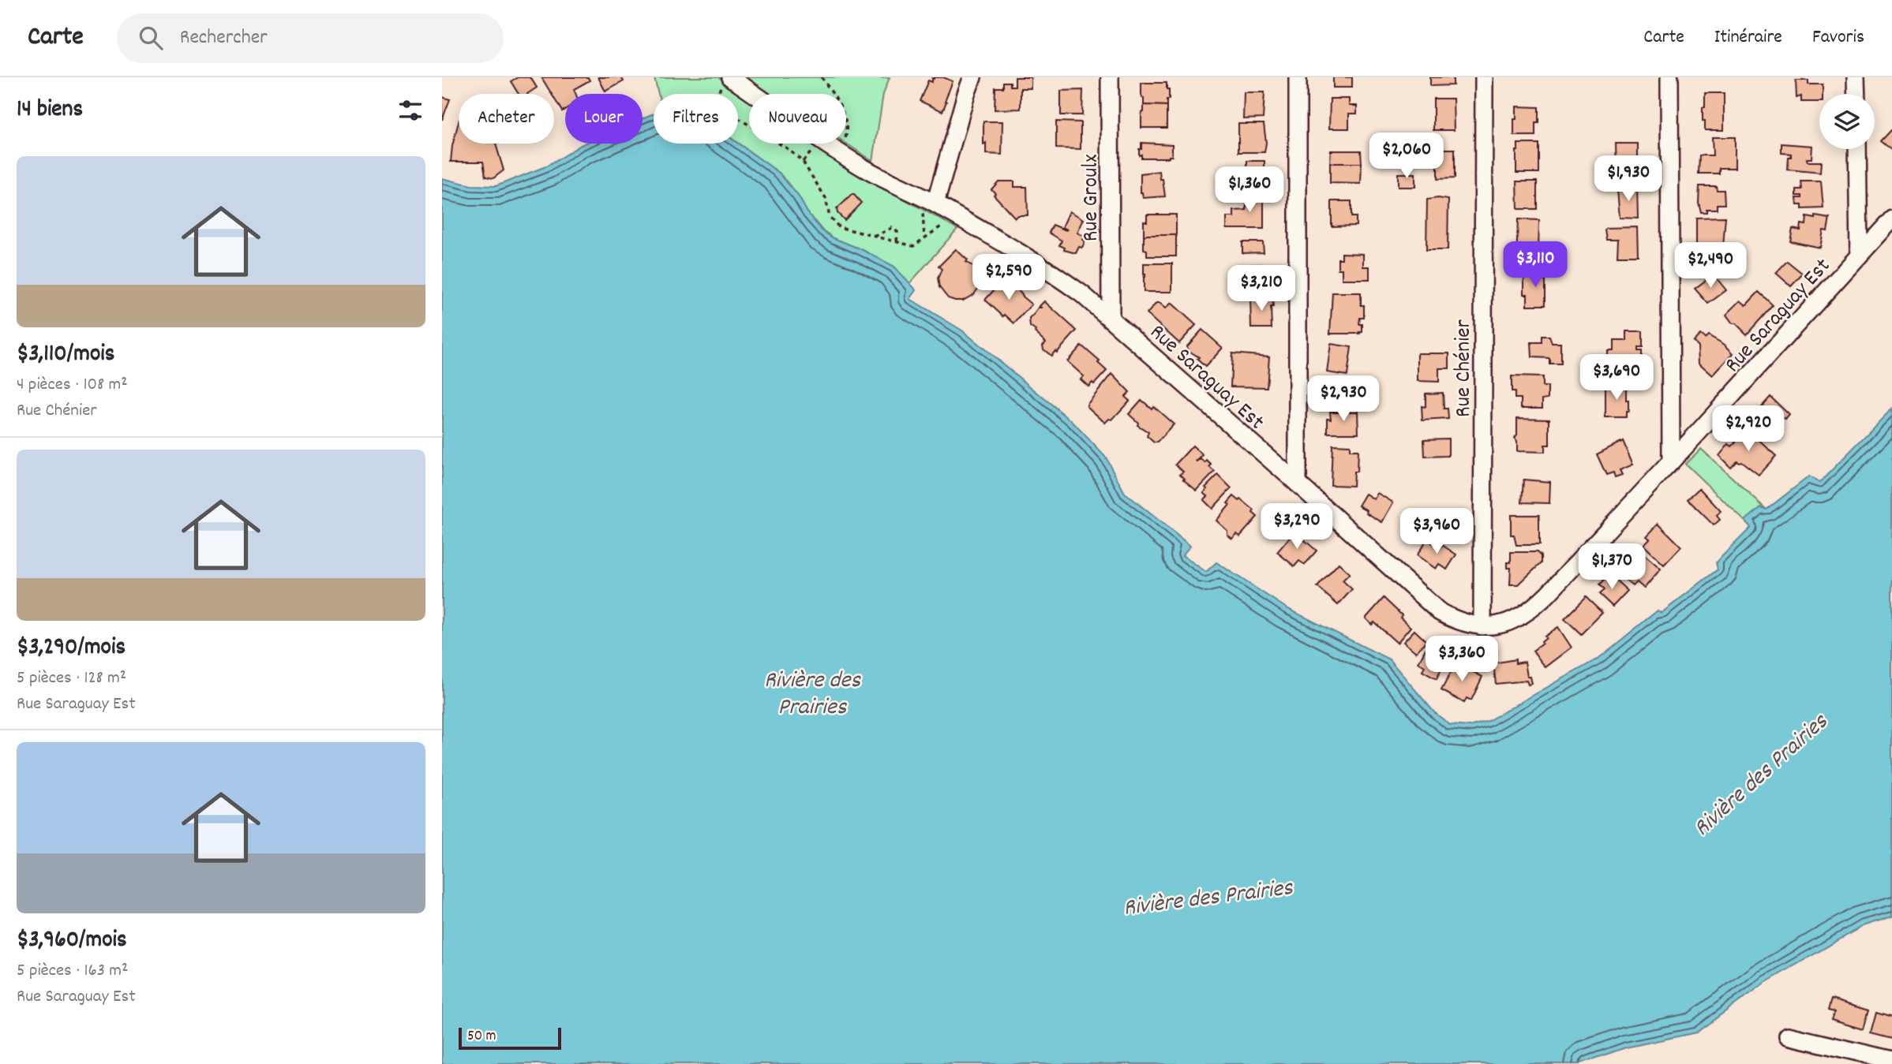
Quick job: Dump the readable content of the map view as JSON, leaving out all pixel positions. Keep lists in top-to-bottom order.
{
  "streets": {
    "street": ["Rue Groulx", "Rue Saraguay Est", "Rue Chénier"]
  },
  "crossings": [
    ["Rue Groulx", "Rue Saraguay Est"],
    ["Rue Saraguay Est", "Rue Chénier"]
  ],
  "water": ["Rivière des Prairies"],
  "scale_bar": "50 m",
  "page": {
    "header": "Carte",
    "search": "Rechercher",
    "nav": ["Carte", "Itinéraire", "Favoris"],
    "heading": "14 biens",
    "chip": [
      "Acheter",
      "Louer",
      "Filtres",
      "Nouveau"
    ],
    "price": [
      "$2,060",
      "$1,930",
      "$1,360",
      "$3,110",
      "$2,490",
      "$2,590",
      "$3,210",
      "$3,690",
      "$2,930",
      "$2,920",
      "$3,290",
      "$3,960",
      "$1,370",
      "$3,360"
    ],
    "list": [
      {
        "name": "$3,110/mois",
        "note": "4 pièces · 108 m² · Rue Chénier"
      },
      {
        "name": "$3,290/mois",
        "note": "5 pièces · 128 m² · Rue Saraguay Est"
      },
      {
        "name": "$3,960/mois",
        "note": "5 pièces · 163 m² · Rue Saraguay Est"
      }
    ],
    "scale": "50 m"
  }
}
